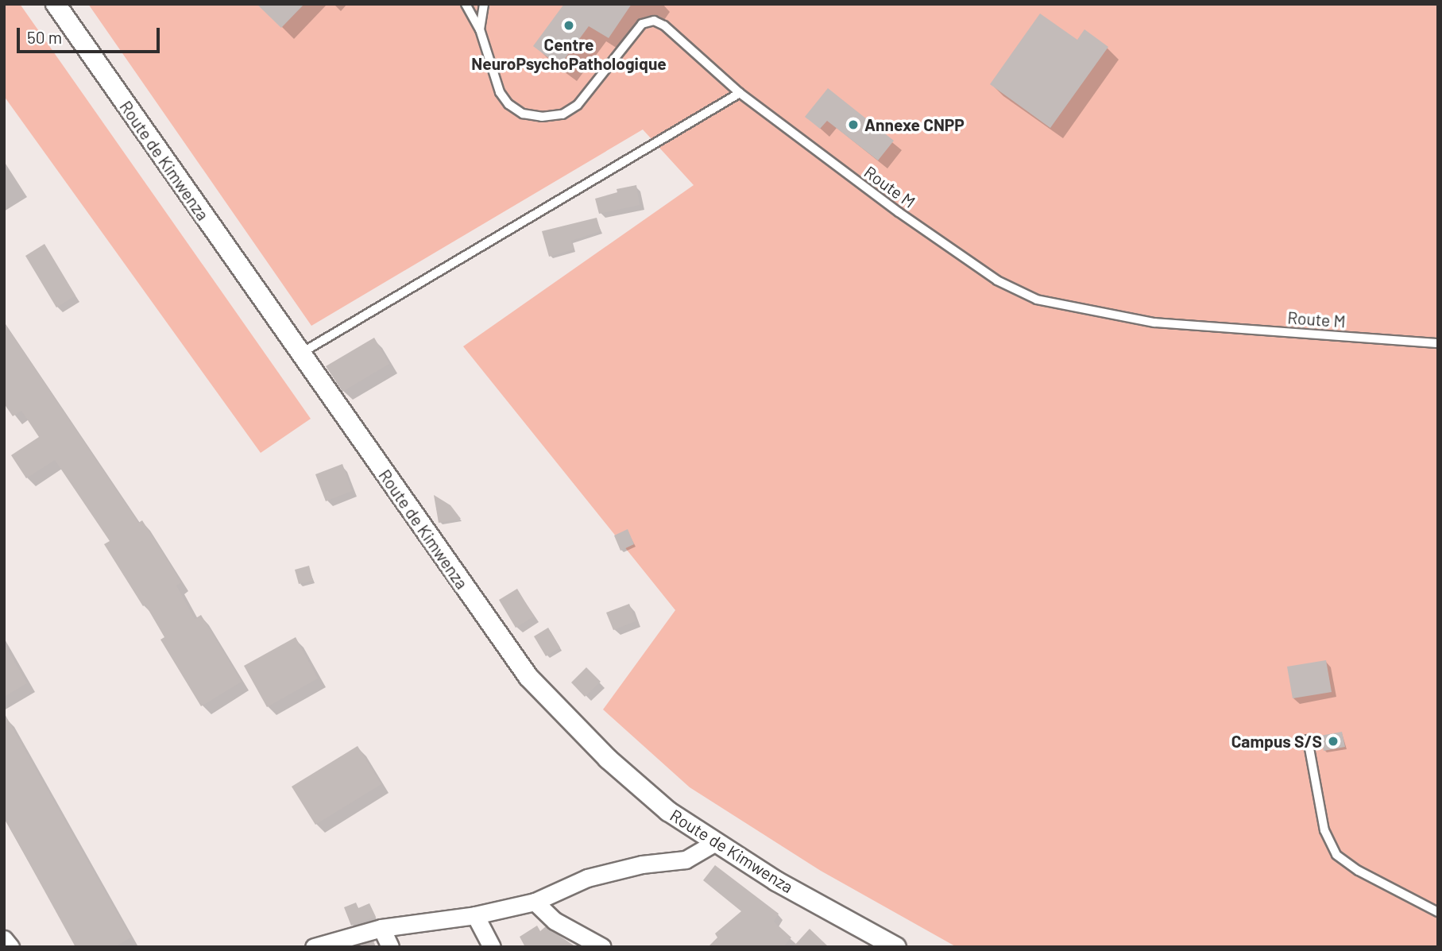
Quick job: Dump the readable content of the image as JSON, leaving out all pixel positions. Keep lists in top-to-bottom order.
{
  "streets": {
    "street": ["Route de Kimwenza"],
    "lane": ["Route M"]
  },
  "places": ["Centre NeuroPsychoPathologique", "Annexe CNPP", "Campus S/S"],
  "scale_bar": "50 m"
}
